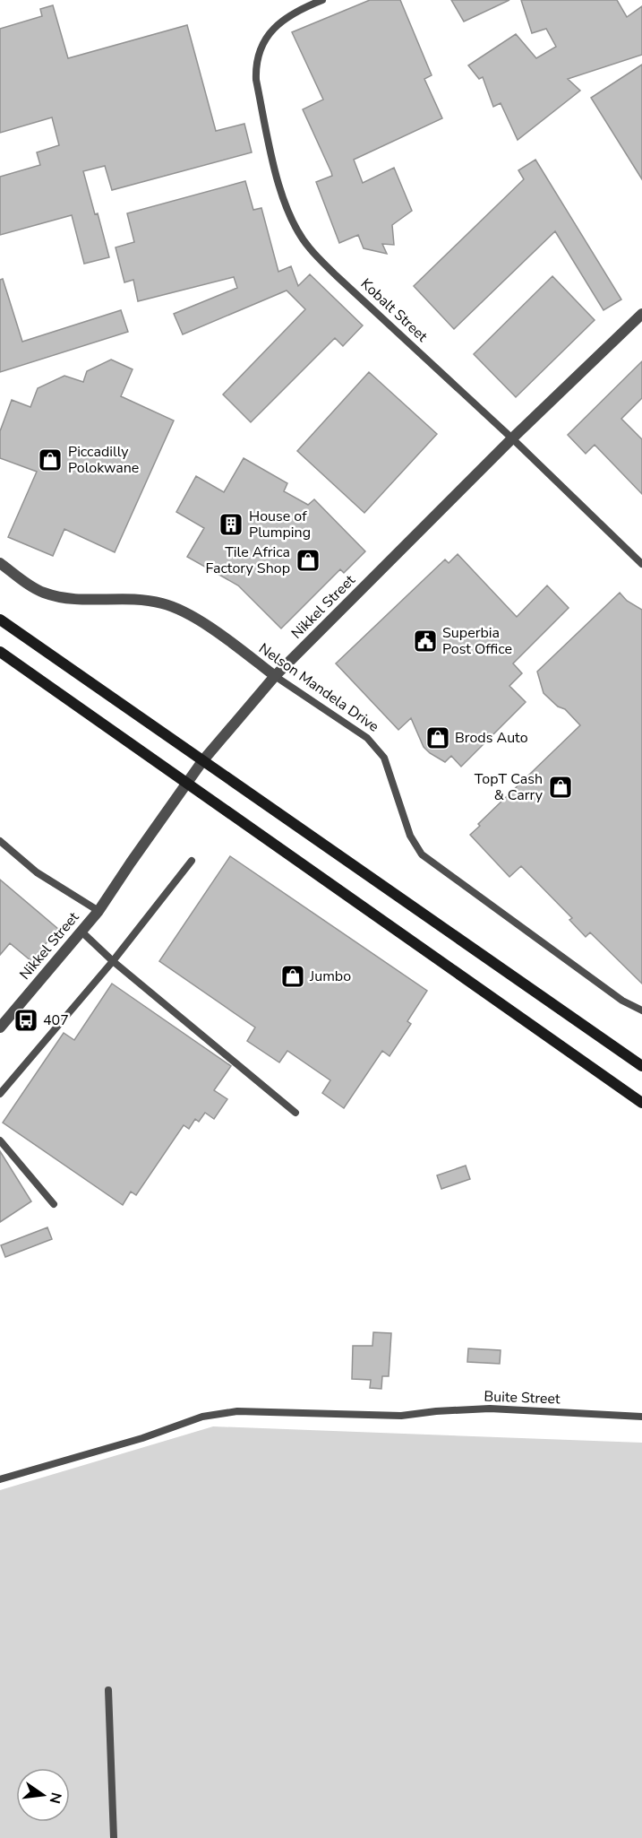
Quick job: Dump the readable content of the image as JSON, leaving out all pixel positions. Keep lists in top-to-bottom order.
{
  "streets": {
    "street": ["Nikkel Street", "Nelson Mandela Drive"],
    "lane": ["Kobalt Street", "Buite Street"]
  },
  "crossings": [
    ["Kobalt Street", "Nikkel Street"],
    ["Nikkel Street", "Nelson Mandela Drive"]
  ],
  "places": {
    "shop": [
      "Piccadilly Polokwane",
      "Tile Africa Factory Shop",
      "Brods Auto",
      "TopT Cash & Carry",
      "Jumbo"
    ],
    "building": ["House of Plumping"],
    "public building": ["Superbia Post Office"],
    "bus stop": ["407"]
  },
  "north": "right"
}
